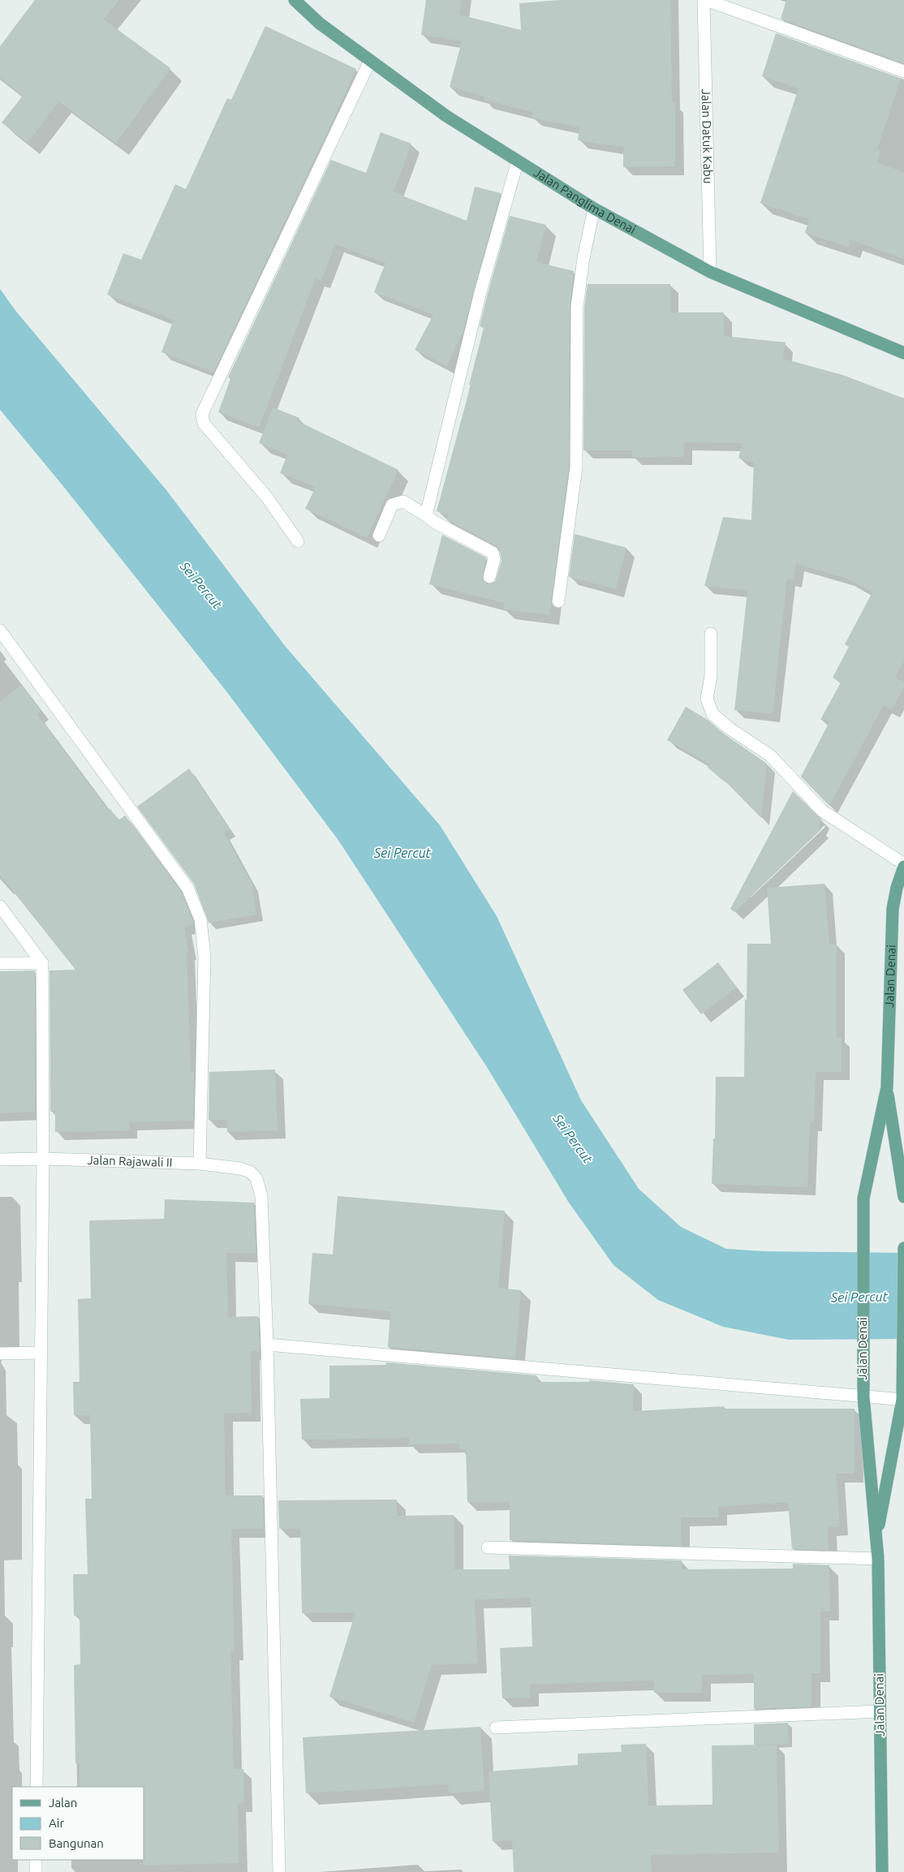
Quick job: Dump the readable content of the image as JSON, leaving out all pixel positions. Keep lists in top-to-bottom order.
{
  "streets": {
    "main road": ["Jalan Panglima Denai", "Jalan Denai"],
    "street": ["Jalan Datuk Kabu", "Jalan Rajawali II"]
  },
  "crossings": [
    ["Jalan Datuk Kabu", "Jalan Panglima Denai"]
  ],
  "water": ["Sei Percut"],
  "legend": ["Jalan", "Air", "Bangunan"]
}
